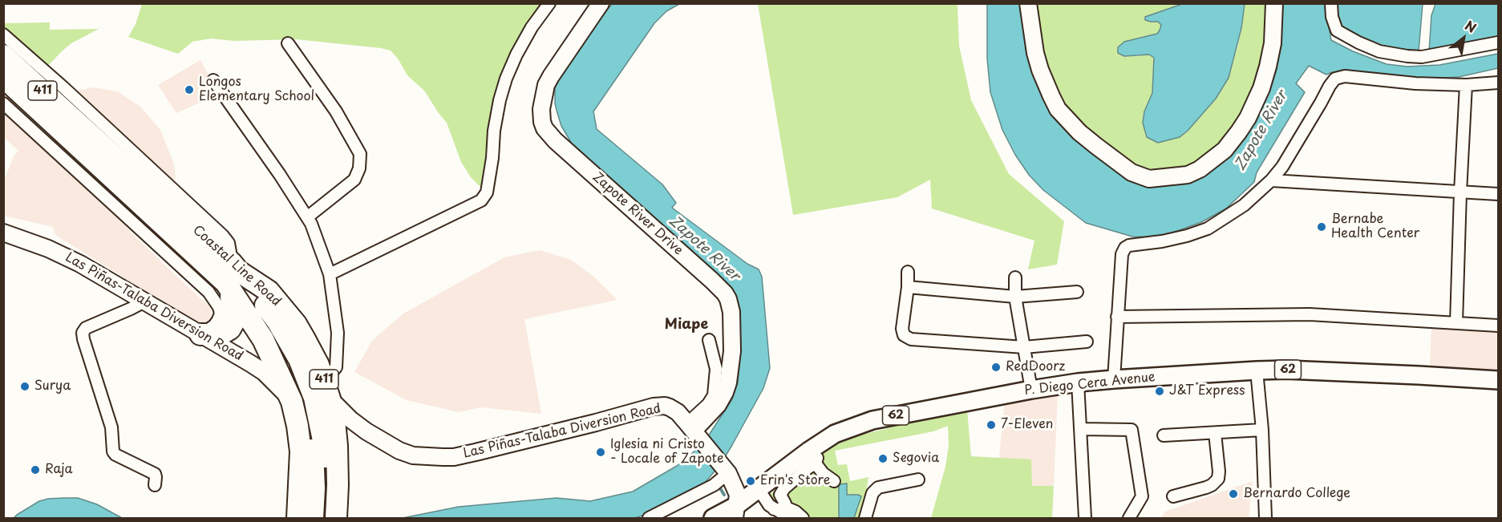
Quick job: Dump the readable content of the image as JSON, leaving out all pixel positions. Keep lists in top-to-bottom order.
{
  "streets": {
    "highway": ["411", "Coastal Line Road"],
    "main road": ["62", "P. Diego Cera Avenue"],
    "street": ["Zapote River Drive", "Las Piñas-Talaba Diversion Road"]
  },
  "crossings": [
    ["411", "Coastal Line Road"],
    ["Zapote River Drive", "Las Piñas-Talaba Diversion Road"],
    ["Coastal Line Road", "Las Piñas-Talaba Diversion Road"],
    ["Las Piñas-Talaba Diversion Road", "P. Diego Cera Avenue"]
  ],
  "districts": ["Miape"],
  "water": ["Zapote River"],
  "places": [
    "Longos Elementary School",
    "Bernabe Health Center",
    "RedDoorz",
    "Surya",
    "J&T Express",
    "7-Eleven",
    "Iglesia ni Cristo - Locale of Zapote",
    "Segovia",
    "Raja",
    "Erin's Store",
    "Bernardo College"
  ],
  "north": "top right"
}
